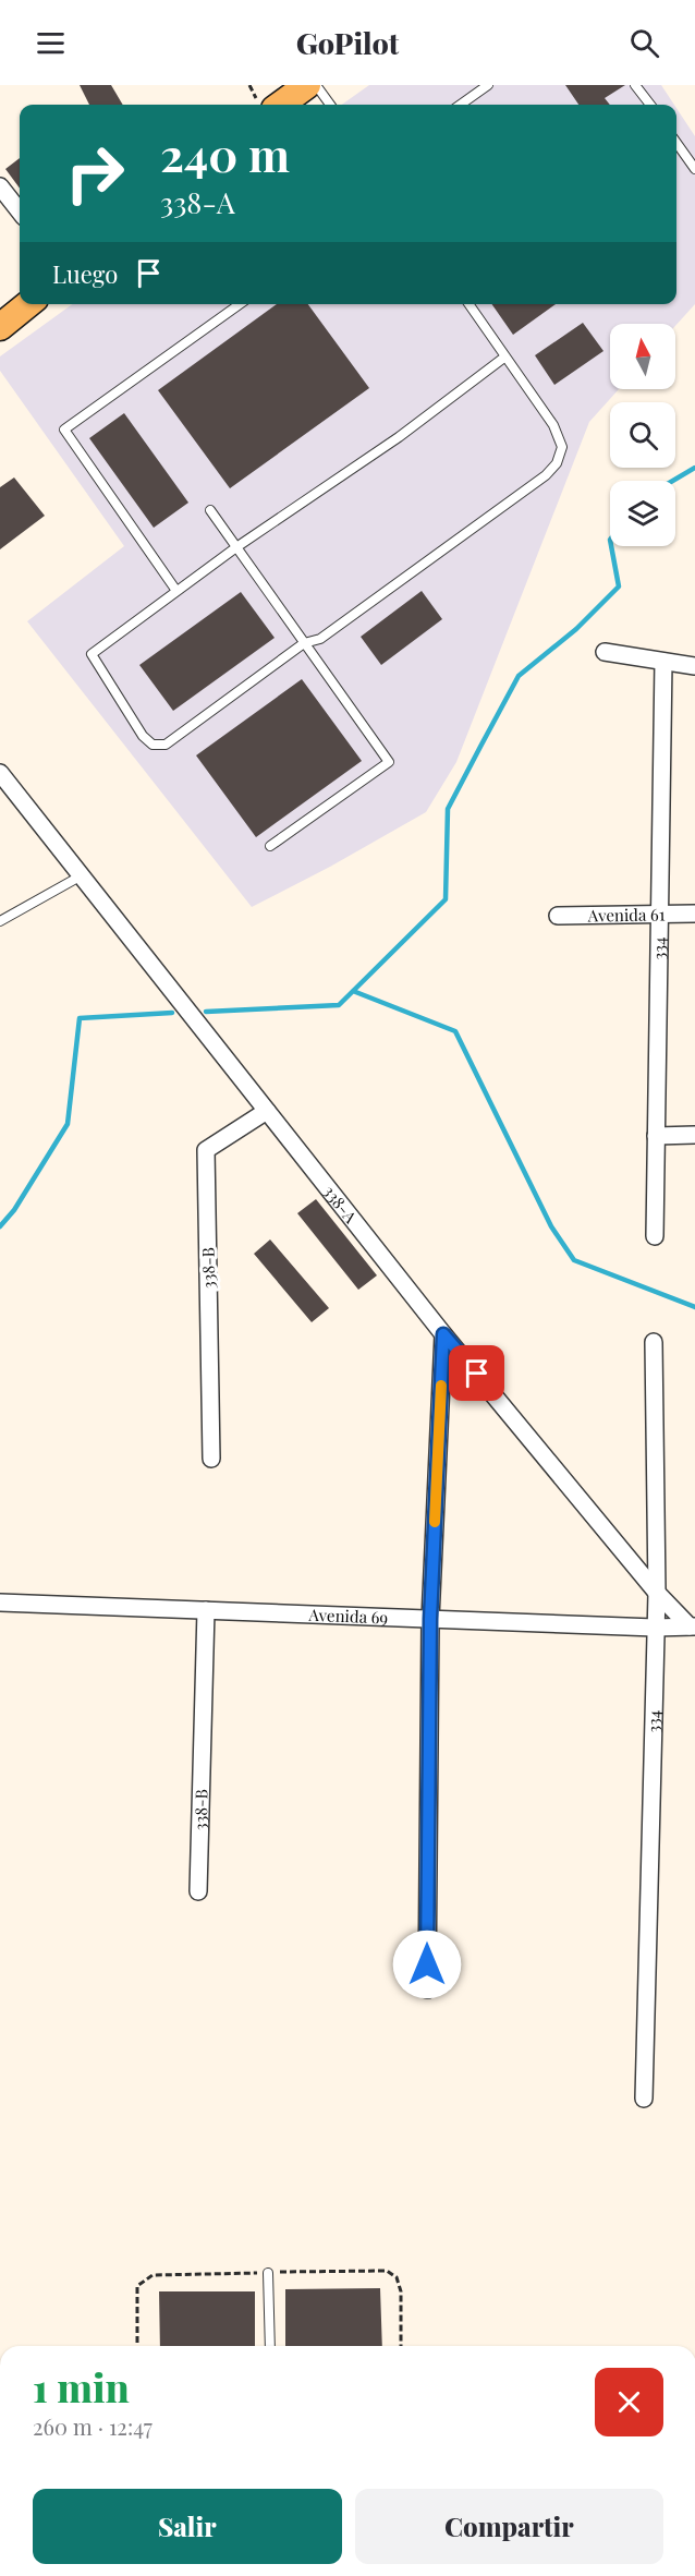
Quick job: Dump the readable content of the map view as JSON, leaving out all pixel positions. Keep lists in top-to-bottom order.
{
  "streets": {
    "street": [
      "Avenida 61",
      "334",
      "338-A",
      "338-B",
      "Avenida 69"
    ]
  },
  "crossings": [
    ["Avenida 61", "334"],
    ["334", "338-A"],
    ["334", "Avenida 69"],
    ["338-A", "338-B"],
    ["338-A", "Avenida 69"],
    ["338-B", "Avenida 69"]
  ],
  "north": "top",
  "page": {
    "header": "GoPilot",
    "turn": ["240 m", "338-A"],
    "then": "Luego",
    "heading": ["1 min", "260 m · 12:47"],
    "buttons": ["Salir", "Compartir"]
  }
}
